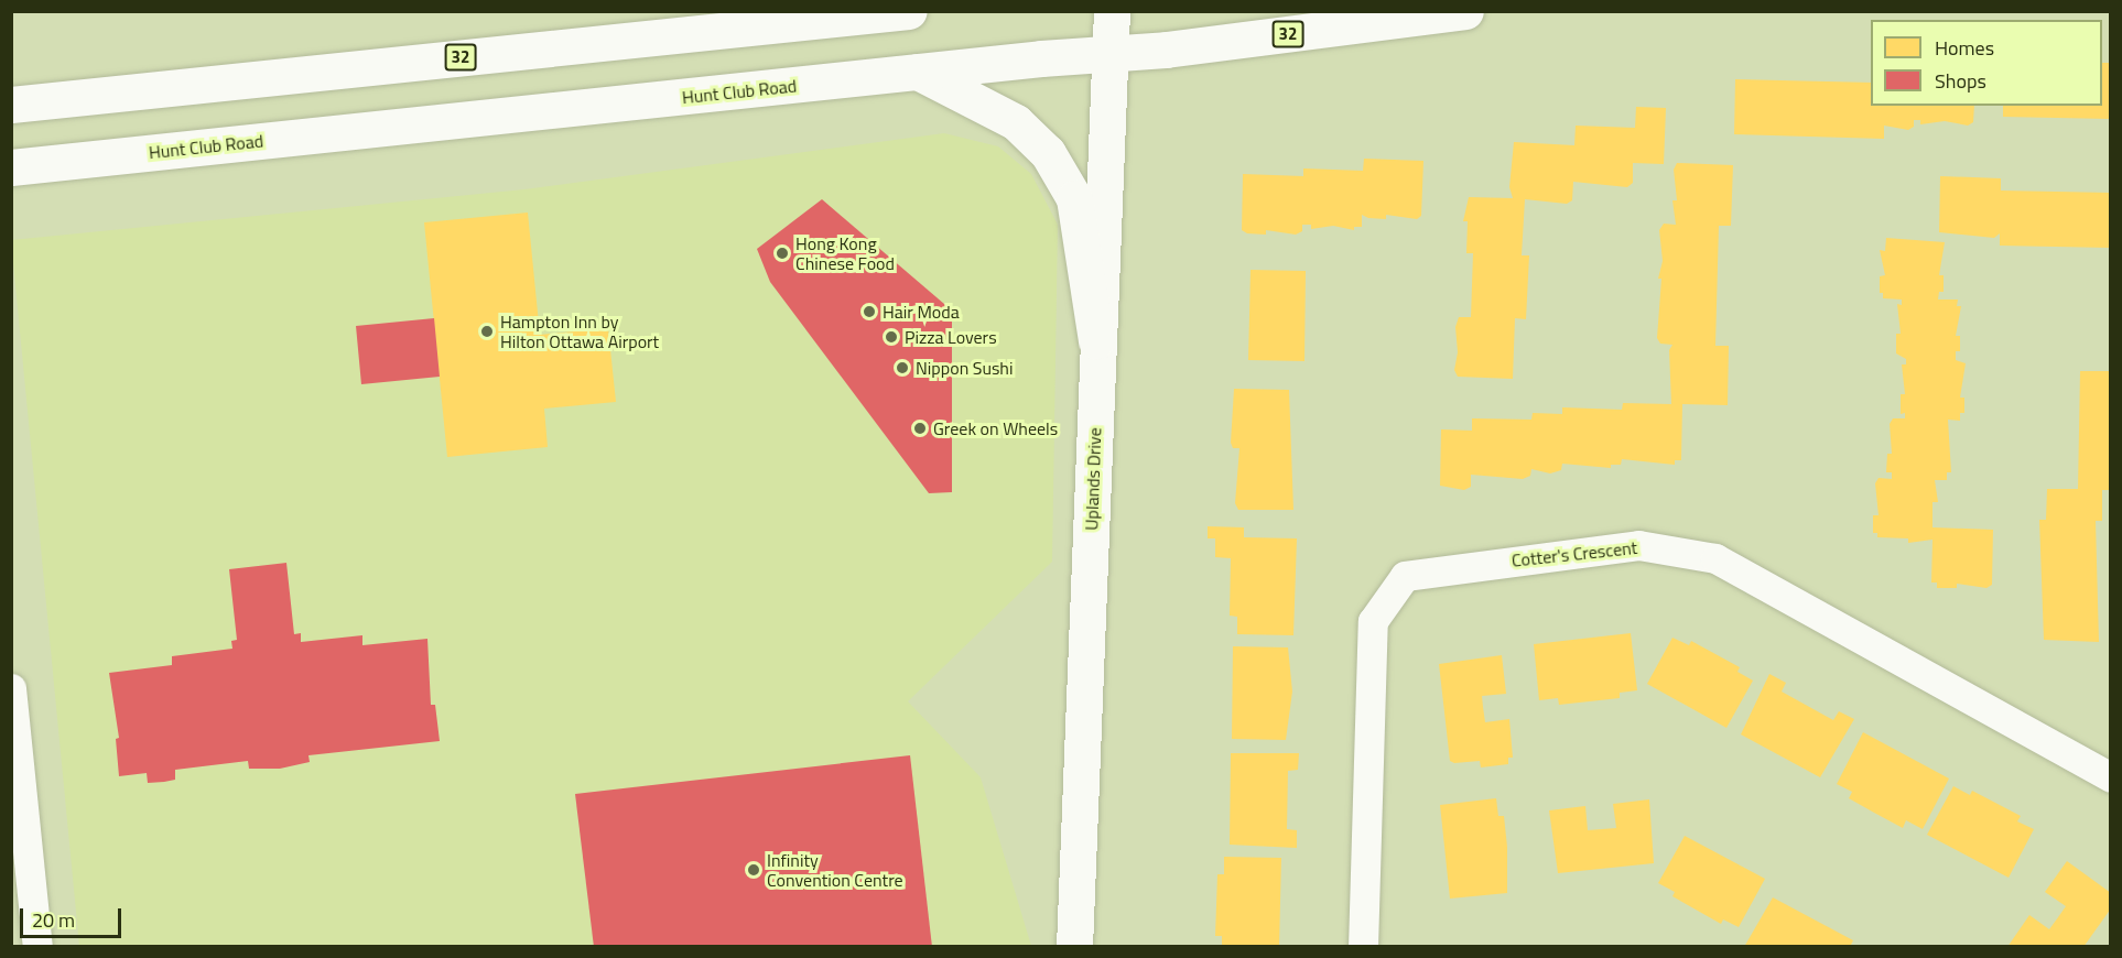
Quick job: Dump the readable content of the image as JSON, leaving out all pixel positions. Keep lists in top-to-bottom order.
{
  "streets": {
    "main road": ["32", "Hunt Club Road", "Uplands Drive"],
    "street": ["Cotter's Crescent"]
  },
  "crossings": [
    ["Hunt Club Road", "Uplands Drive"]
  ],
  "places": [
    "Hong Kong Chinese Food",
    "Hair Moda",
    "Hampton Inn by Hilton Ottawa Airport",
    "Pizza Lovers",
    "Nippon Sushi",
    "Greek on Wheels",
    "Infinity Convention Centre"
  ],
  "legend": ["Homes", "Shops"],
  "scale_bar": "20 m"
}
